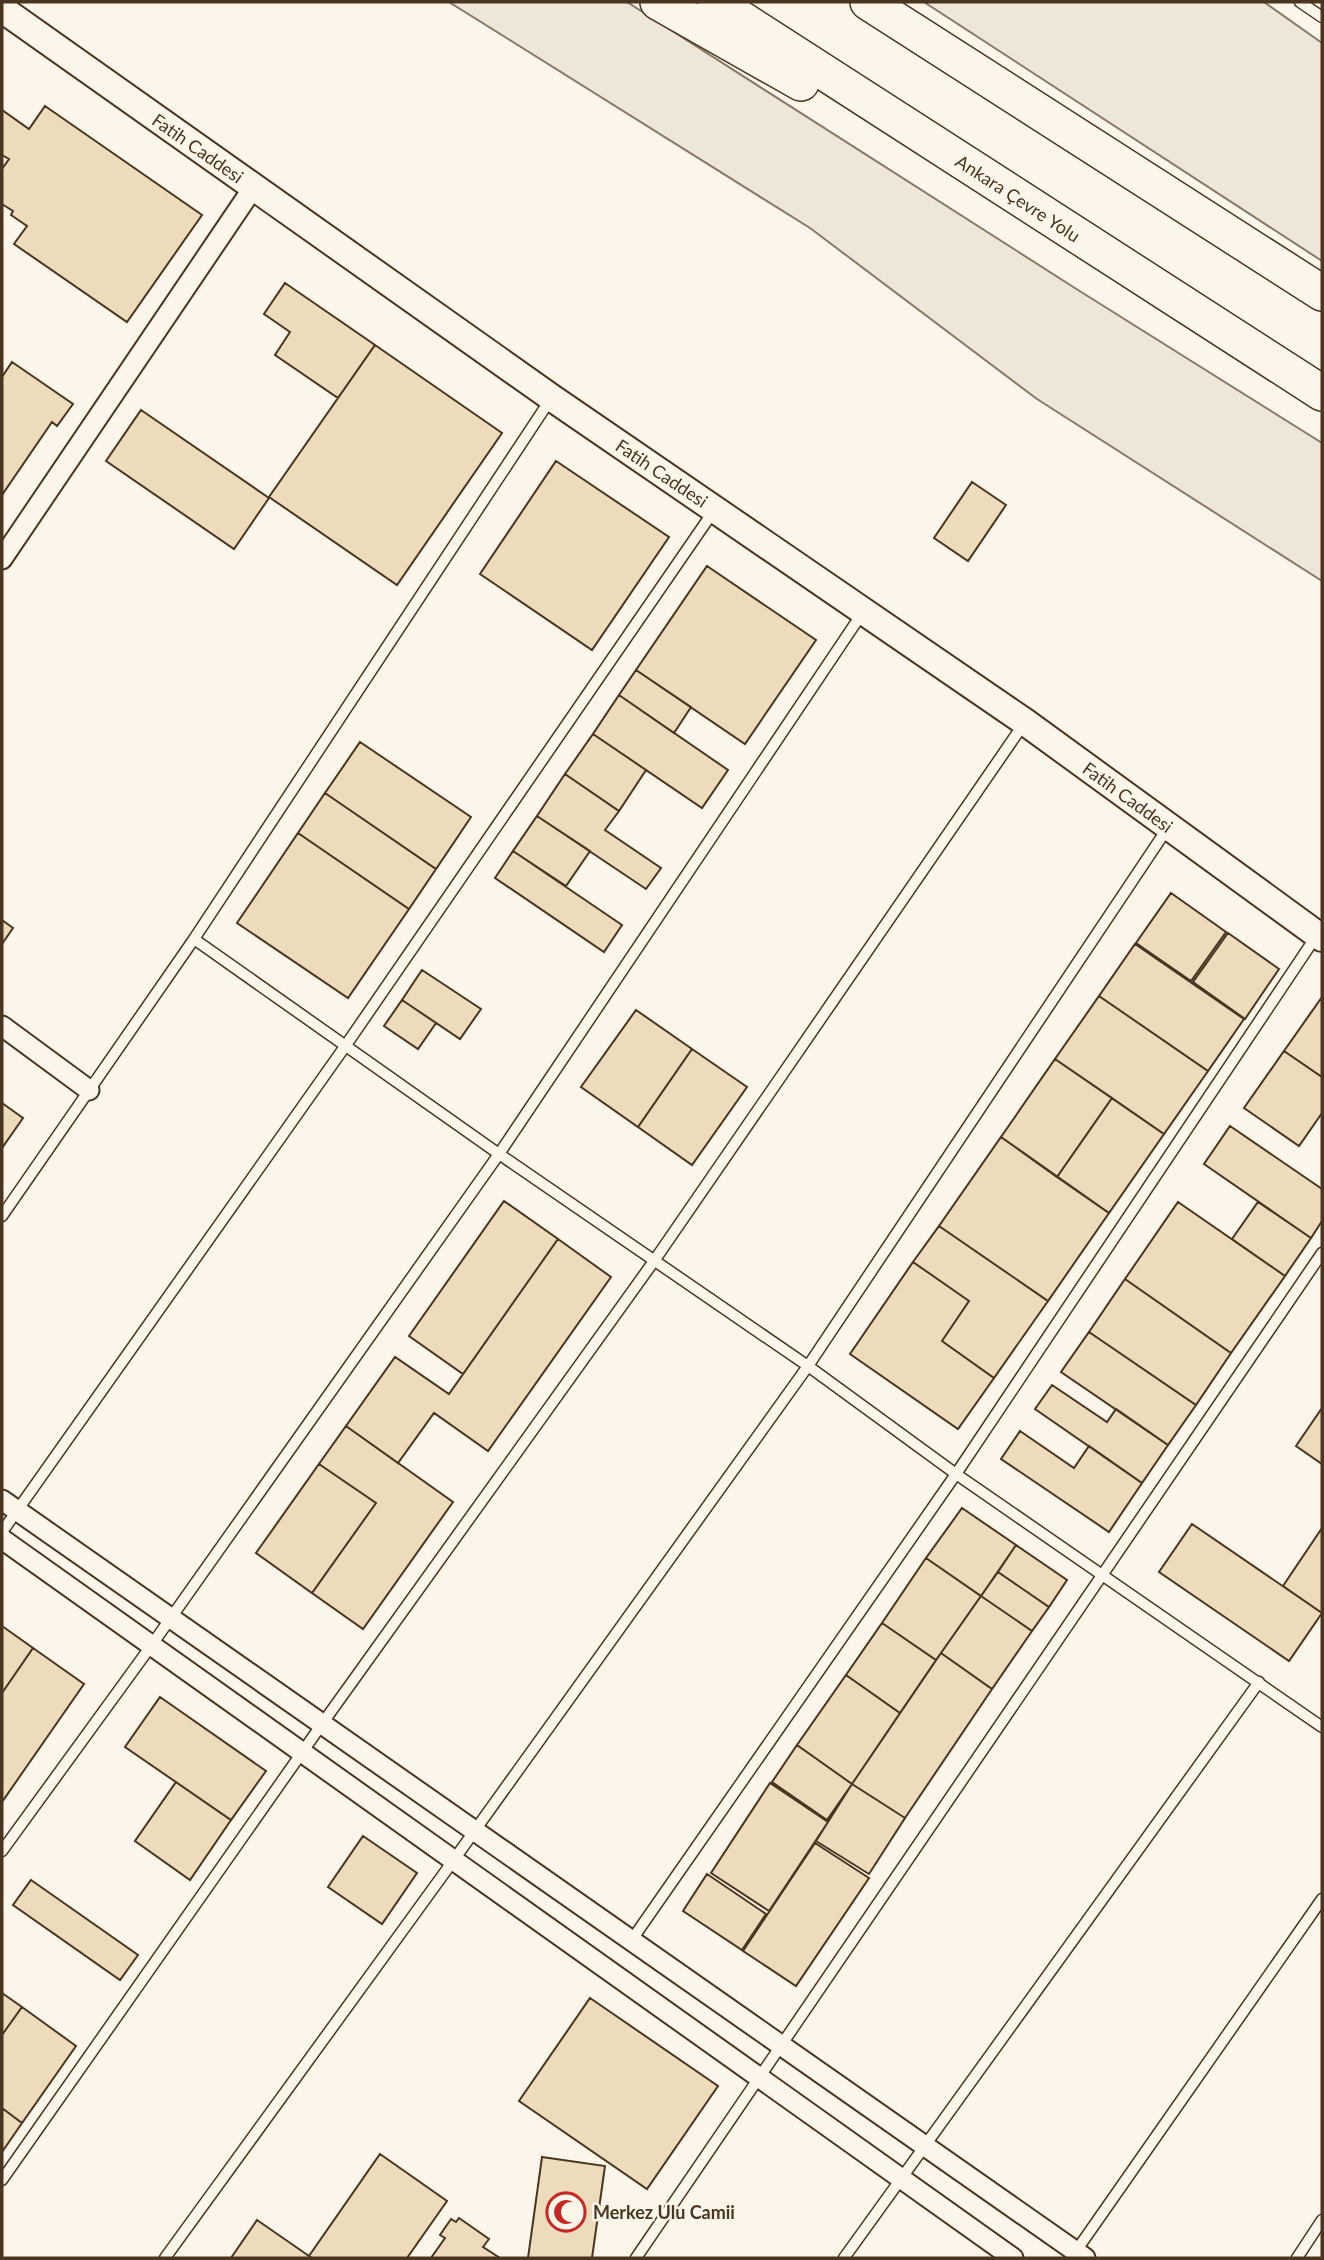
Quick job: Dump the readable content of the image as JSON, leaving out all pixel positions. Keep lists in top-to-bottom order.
{
  "streets": {
    "highway": ["Ankara Çevre Yolu"],
    "street": ["Fatih Caddesi"]
  },
  "places": {
    "mosque": ["Merkez Ulu Camii"]
  }
}
